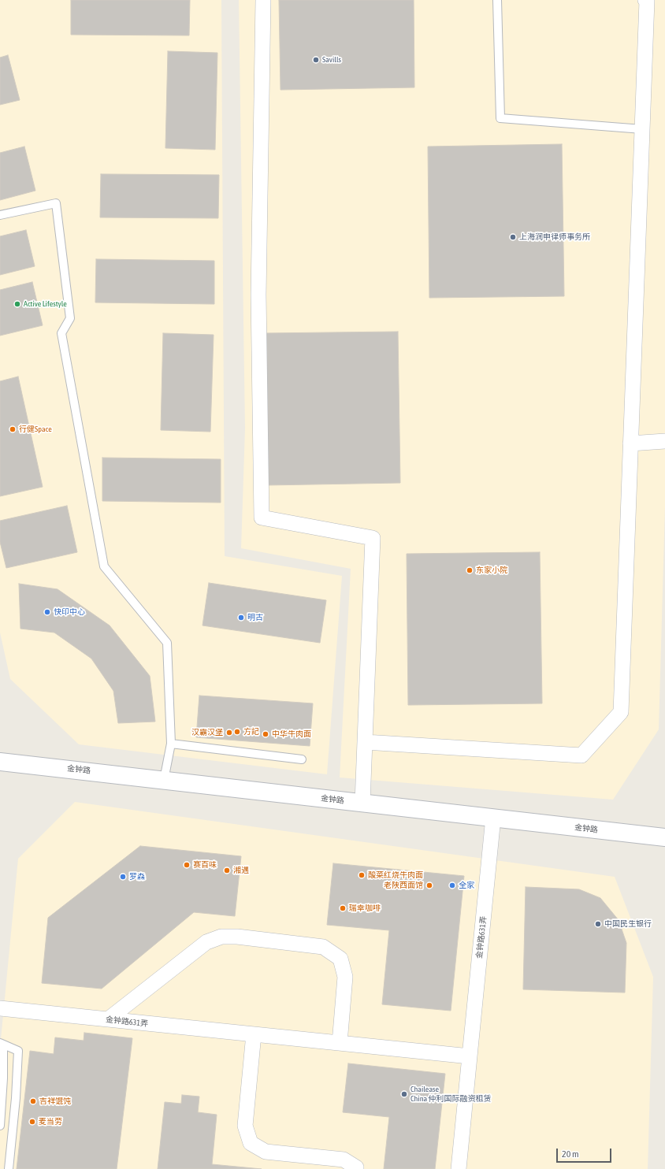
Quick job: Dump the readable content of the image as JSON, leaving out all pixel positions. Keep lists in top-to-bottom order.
{
  "streets": {
    "street": ["金钟路", "金钟路631弄"]
  },
  "crossings": [
    ["金钟路", "金钟路631弄"]
  ],
  "places": [
    "Savills",
    "上海润申律师事务所",
    "Active Lifestyle",
    "行健Space",
    "东家小院",
    "快印中心",
    "明古",
    "方記",
    "汉霸汉堡",
    "中华牛肉面",
    "赛百味",
    "湘遇",
    "酸菜红烧牛肉面",
    "罗森",
    "老陕西面馆",
    "全家",
    "瑞幸咖啡",
    "中国民生银行",
    "Chailease China 仲利国际融资租赁",
    "吉祥馄饨",
    "麦当劳"
  ],
  "scale_bar": "20 m"
}
